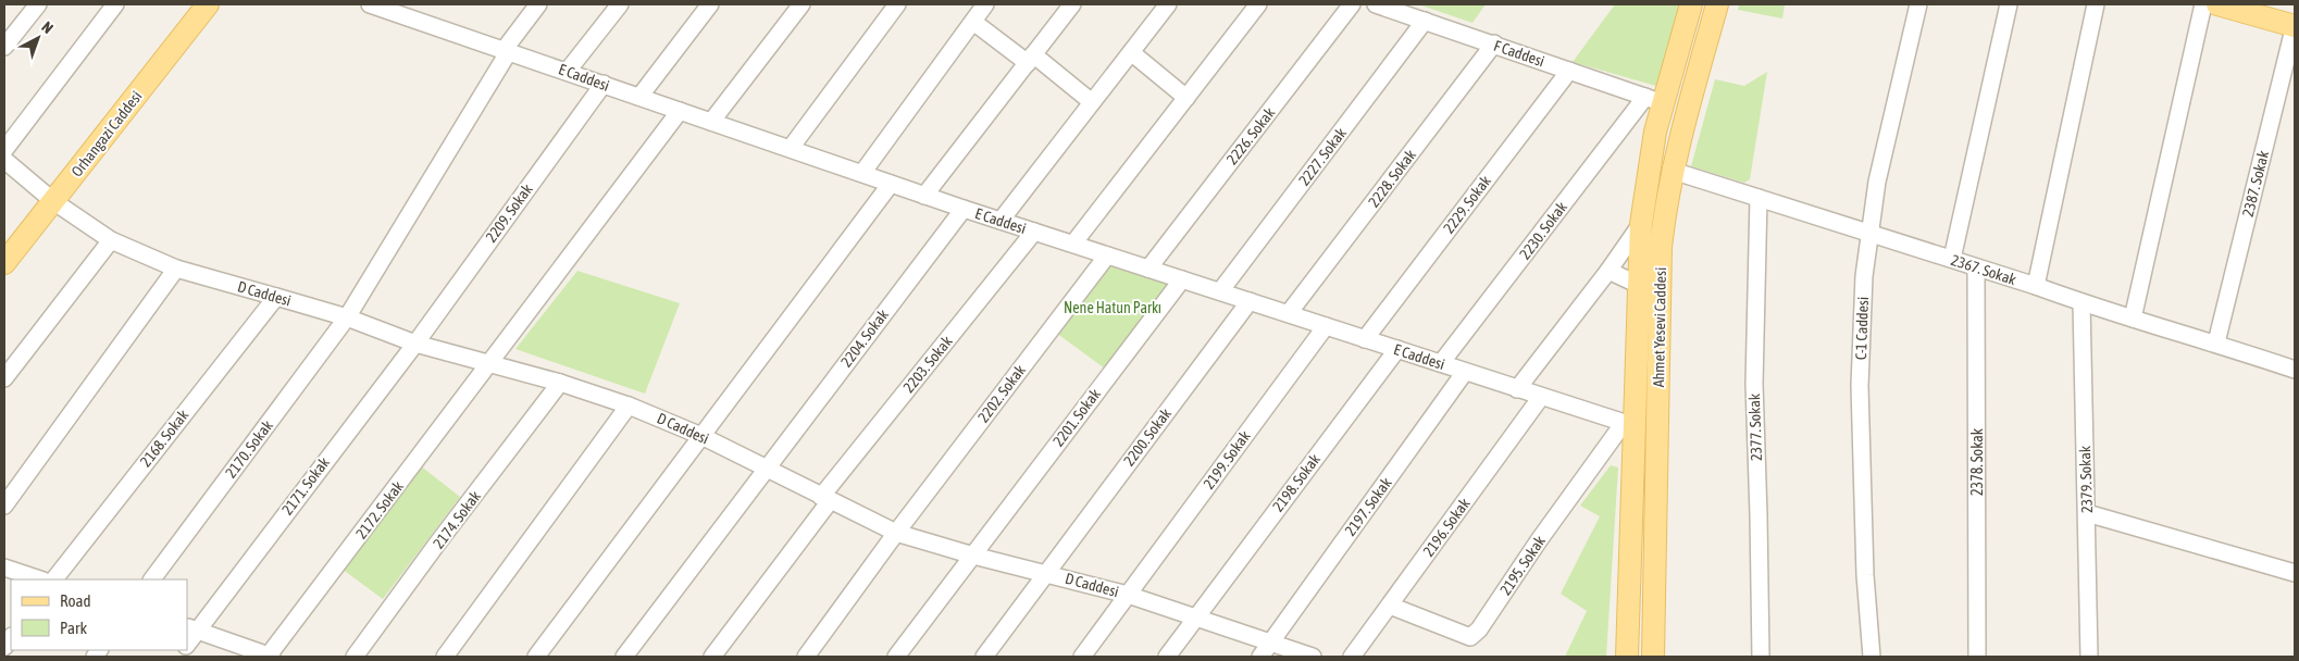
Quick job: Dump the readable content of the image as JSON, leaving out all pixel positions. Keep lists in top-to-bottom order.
{
  "streets": {
    "main road": ["Orhangazi Caddesi", "Ahmet Yesevi Caddesi"],
    "street": [
      "F Caddesi",
      "E Caddesi",
      "2226. Sokak",
      "2227. Sokak",
      "2228. Sokak",
      "2387. Sokak",
      "2229. Sokak",
      "2209. Sokak",
      "2230. Sokak",
      "2367. Sokak",
      "D Caddesi",
      "C-1 Caddesi",
      "2204. Sokak",
      "2203. Sokak",
      "2202. Sokak",
      "2201. Sokak",
      "2377. Sokak",
      "2200. Sokak",
      "2168. Sokak",
      "2170. Sokak",
      "2199. Sokak",
      "2378. Sokak",
      "2379. Sokak",
      "2198. Sokak",
      "2171. Sokak",
      "2197. Sokak",
      "2172. Sokak",
      "2174. Sokak",
      "2196. Sokak",
      "2195. Sokak"
    ]
  },
  "crossings": [
    ["F Caddesi", "2227. Sokak"],
    ["F Caddesi", "2228. Sokak"],
    ["F Caddesi", "2229. Sokak"],
    ["F Caddesi", "2230. Sokak"],
    ["F Caddesi", "Ahmet Yesevi Caddesi"],
    ["E Caddesi", "2226. Sokak"],
    ["E Caddesi", "2227. Sokak"],
    ["E Caddesi", "2228. Sokak"],
    ["E Caddesi", "2229. Sokak"],
    ["E Caddesi", "2209. Sokak"],
    ["E Caddesi", "2230. Sokak"],
    ["E Caddesi", "Ahmet Yesevi Caddesi"],
    ["E Caddesi", "2204. Sokak"],
    ["E Caddesi", "2203. Sokak"],
    ["E Caddesi", "2202. Sokak"],
    ["E Caddesi", "2201. Sokak"],
    ["E Caddesi", "2200. Sokak"],
    ["E Caddesi", "2170. Sokak"],
    ["E Caddesi", "2199. Sokak"],
    ["E Caddesi", "2198. Sokak"],
    ["E Caddesi", "2197. Sokak"],
    ["E Caddesi", "2172. Sokak"],
    ["E Caddesi", "2196. Sokak"],
    ["E Caddesi", "2195. Sokak"],
    ["Orhangazi Caddesi", "D Caddesi"],
    ["2387. Sokak", "2367. Sokak"],
    ["2209. Sokak", "D Caddesi"],
    ["2209. Sokak", "2171. Sokak"],
    ["2230. Sokak", "Ahmet Yesevi Caddesi"],
    ["2367. Sokak", "Ahmet Yesevi Caddesi"],
    ["2367. Sokak", "C-1 Caddesi"],
    ["2367. Sokak", "2377. Sokak"],
    ["2367. Sokak", "2378. Sokak"],
    ["2367. Sokak", "2379. Sokak"],
    ["D Caddesi", "2204. Sokak"],
    ["D Caddesi", "2203. Sokak"],
    ["D Caddesi", "2202. Sokak"],
    ["D Caddesi", "2201. Sokak"],
    ["D Caddesi", "2200. Sokak"],
    ["D Caddesi", "2168. Sokak"],
    ["D Caddesi", "2170. Sokak"],
    ["D Caddesi", "2199. Sokak"],
    ["D Caddesi", "2198. Sokak"],
    ["D Caddesi", "2171. Sokak"],
    ["D Caddesi", "2197. Sokak"],
    ["D Caddesi", "2172. Sokak"],
    ["D Caddesi", "2174. Sokak"],
    ["Ahmet Yesevi Caddesi", "2195. Sokak"],
    ["2196. Sokak", "2195. Sokak"]
  ],
  "parks": ["Nene Hatun Parkı"],
  "legend": ["Road", "Park"],
  "north": "top right"
}
